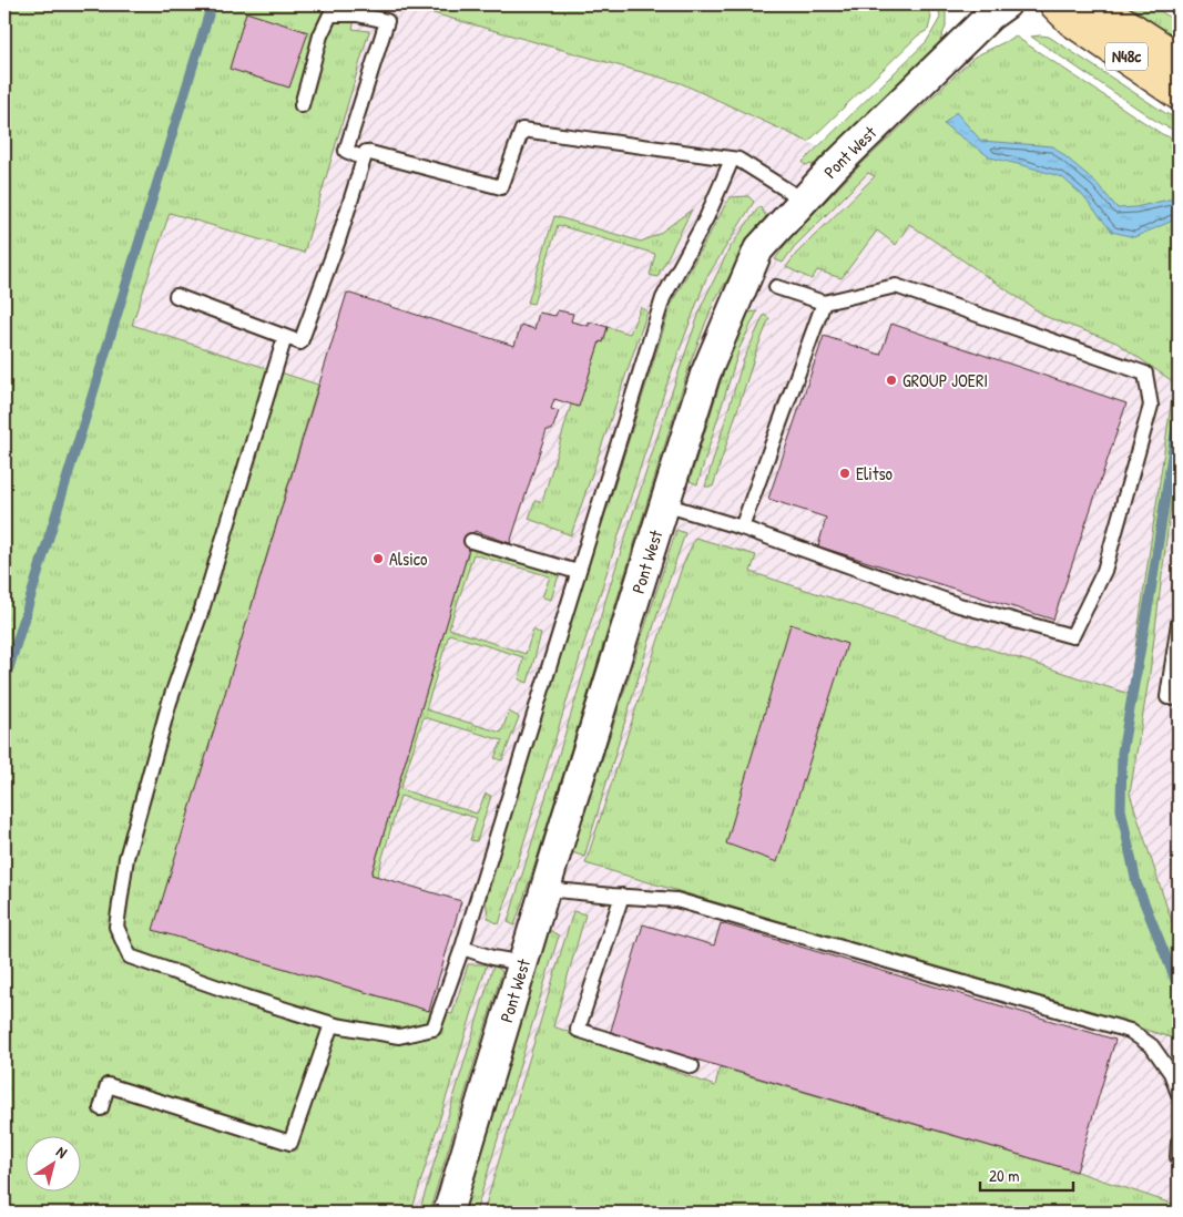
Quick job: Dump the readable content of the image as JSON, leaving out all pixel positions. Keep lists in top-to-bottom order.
{
  "streets": {
    "main road": ["N48c"],
    "street": ["Pont West"]
  },
  "places": ["GROUP JOERI", "Elitso", "Alsico"],
  "scale_bar": "20 m",
  "north": "top right"
}
